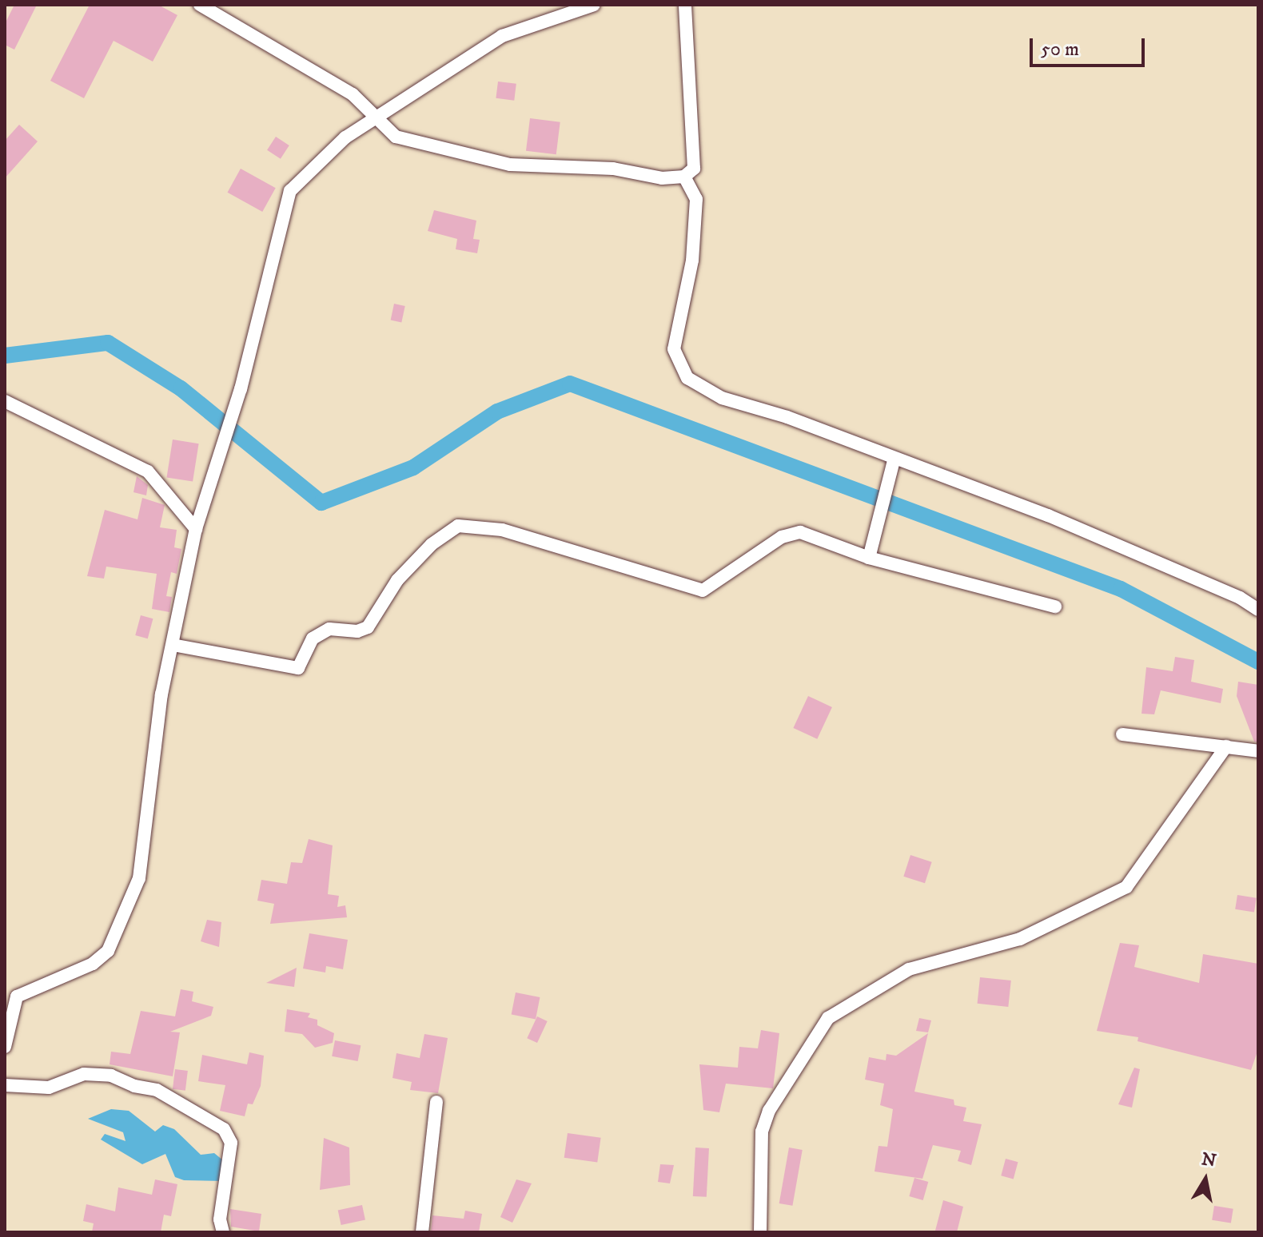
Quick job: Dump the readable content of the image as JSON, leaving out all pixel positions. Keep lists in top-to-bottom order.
{
  "scale_bar": "50 m",
  "north": "top"
}
